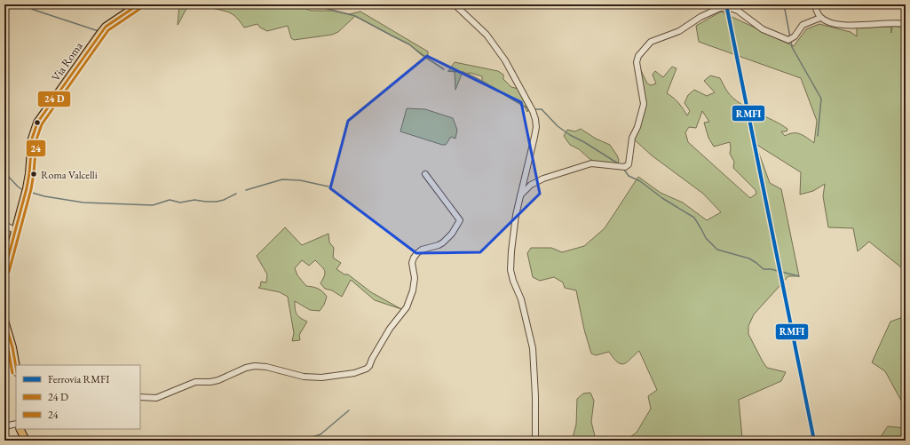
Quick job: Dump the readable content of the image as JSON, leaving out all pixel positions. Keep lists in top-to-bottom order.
{
  "streets": {
    "main road": ["Via Roma"]
  },
  "places": ["Roma Valcelli"],
  "lines": ["rail line RMFI", "transit line 24"],
  "legend": ["Ferrovia RMFI", "24 D", "24"]
}
